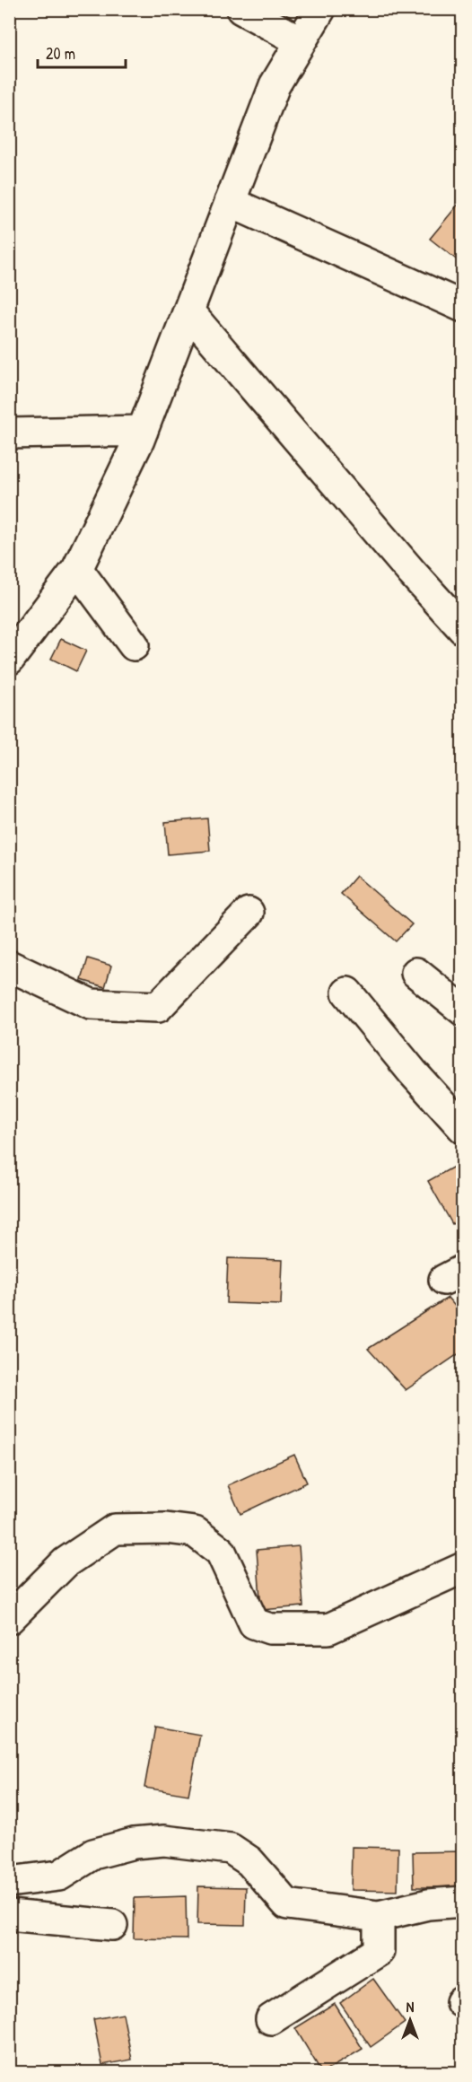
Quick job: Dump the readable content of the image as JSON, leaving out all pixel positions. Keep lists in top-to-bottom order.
{
  "scale_bar": "20 m",
  "north": "top"
}
